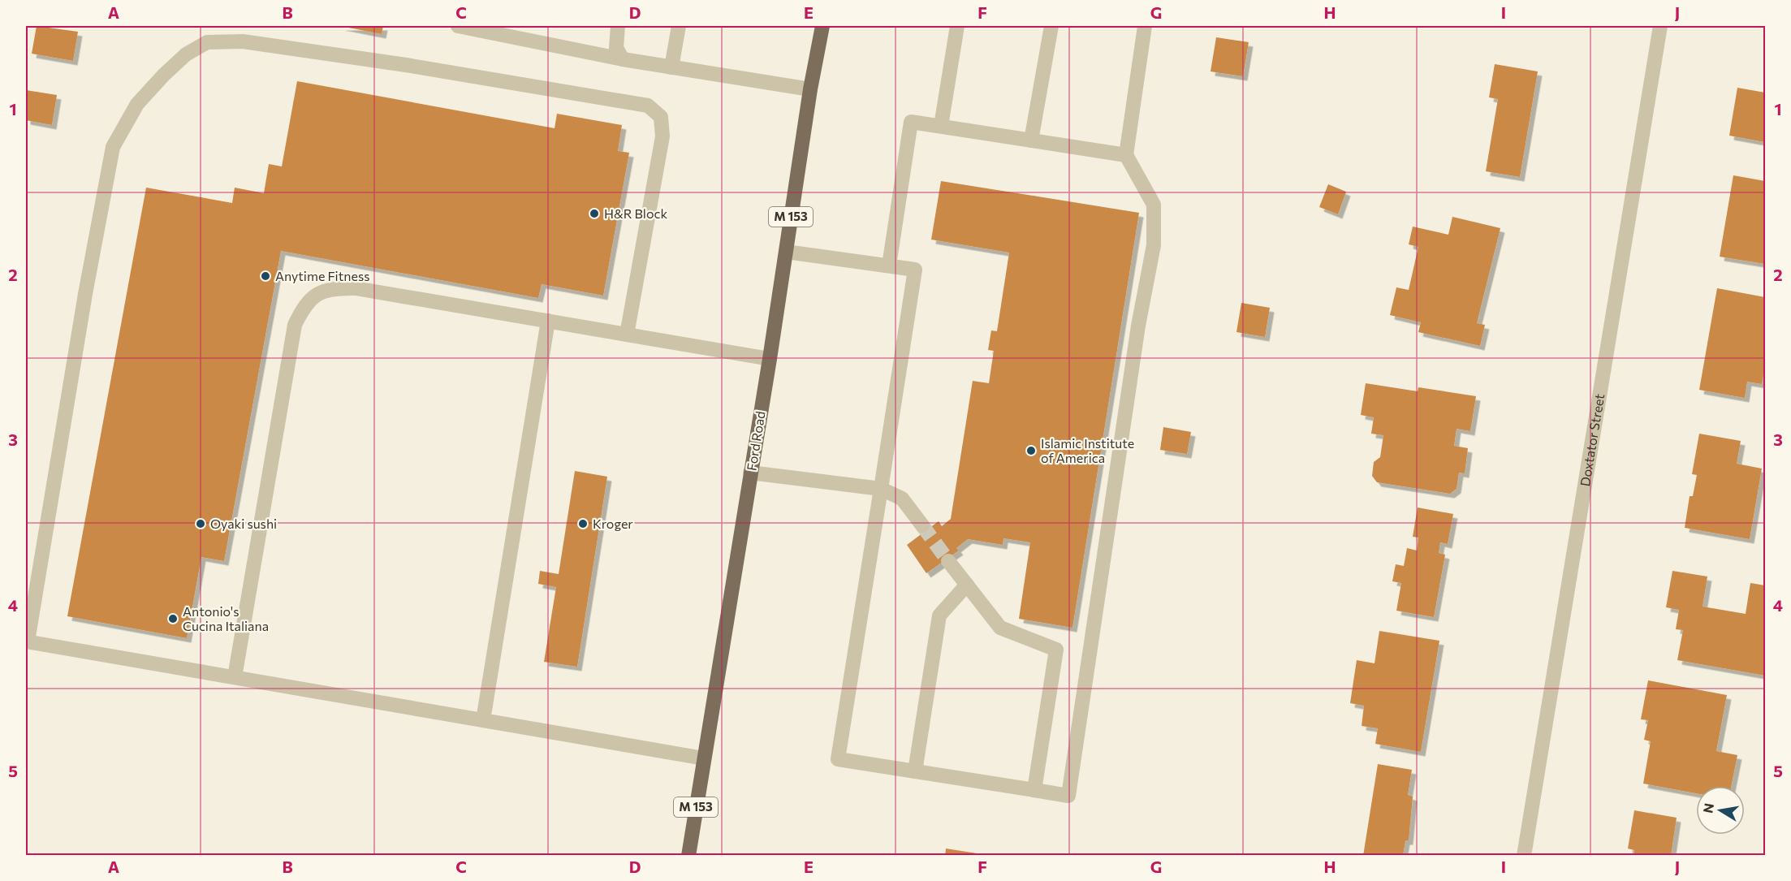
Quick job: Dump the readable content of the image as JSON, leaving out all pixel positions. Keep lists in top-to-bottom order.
{
  "streets": {
    "main road": ["M 153", "Ford Road"],
    "street": ["Doxtator Street"]
  },
  "places": [
    "H&R Block",
    "Anytime Fitness",
    "Islamic Institute of America",
    "Oyaki sushi",
    "Kroger",
    "Antonio's Cucina Italiana"
  ],
  "north": "left",
  "grid": {
    "columns": [
      "A",
      "B",
      "C",
      "D",
      "E",
      "F",
      "G",
      "H",
      "I",
      "J"
    ],
    "rows": [
      "1",
      "2",
      "3",
      "4",
      "5"
    ]
  }
}
